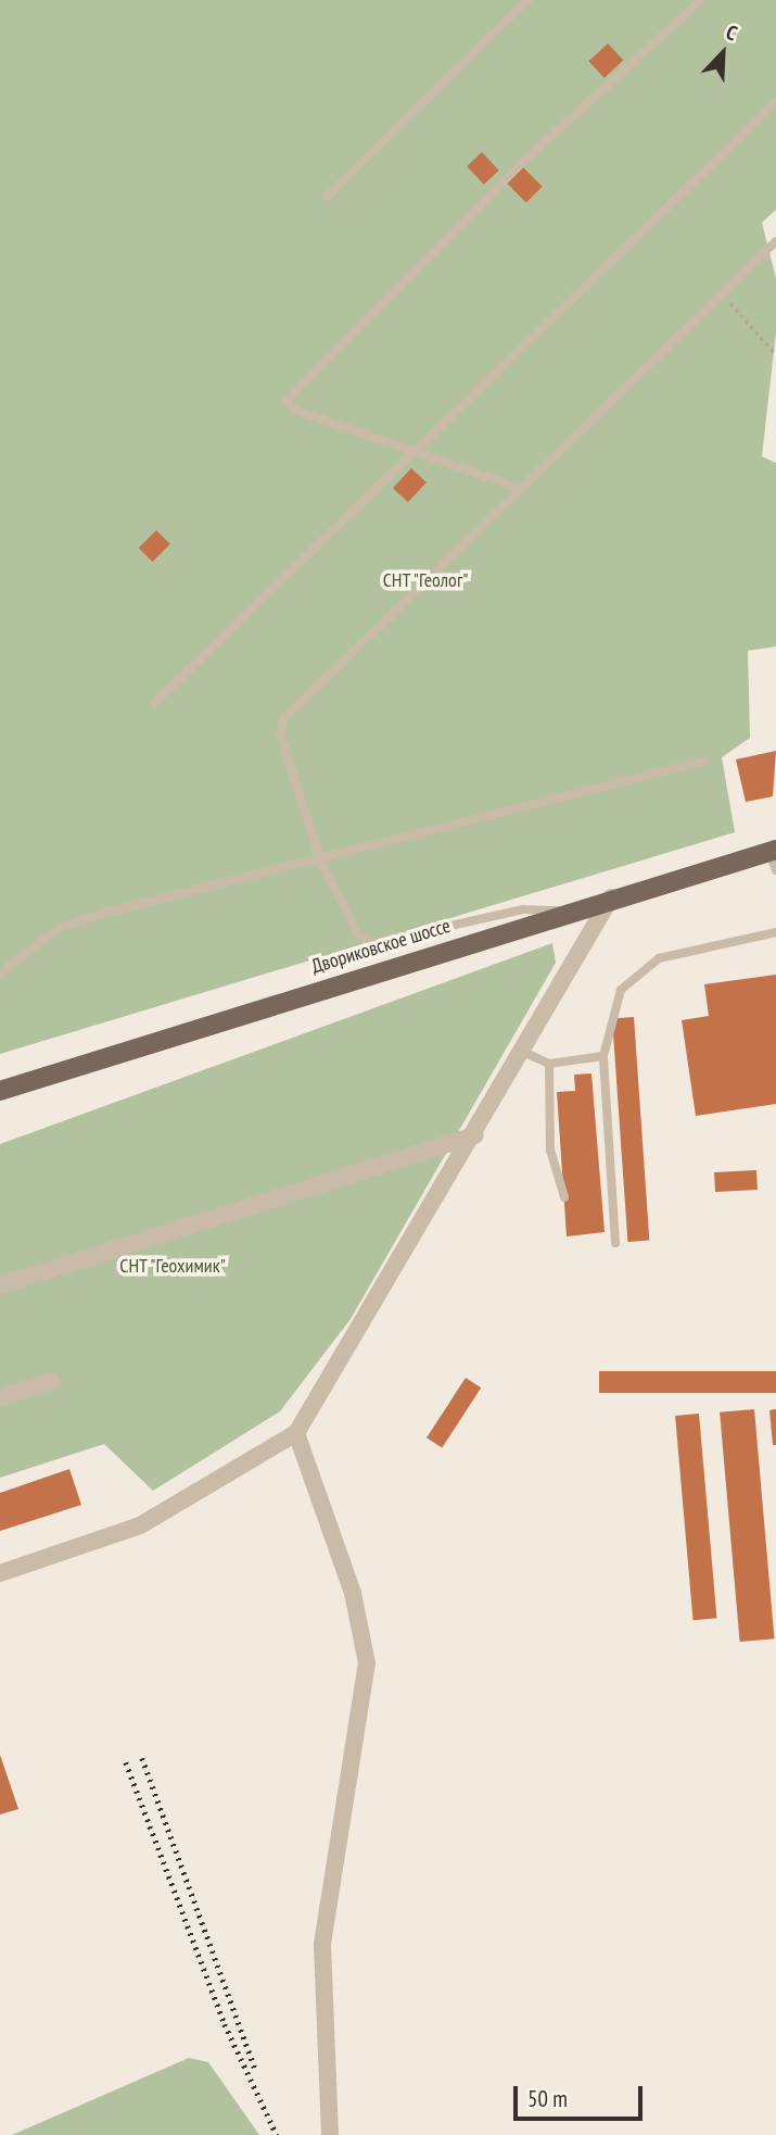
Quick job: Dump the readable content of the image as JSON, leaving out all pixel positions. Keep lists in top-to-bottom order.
{
  "streets": {
    "main road": ["Двориковское шоссе"]
  },
  "parks": ["СНТ \"Геолог\"", "СНТ \"Геохимик\""],
  "scale_bar": "50 m",
  "north": "top right"
}
